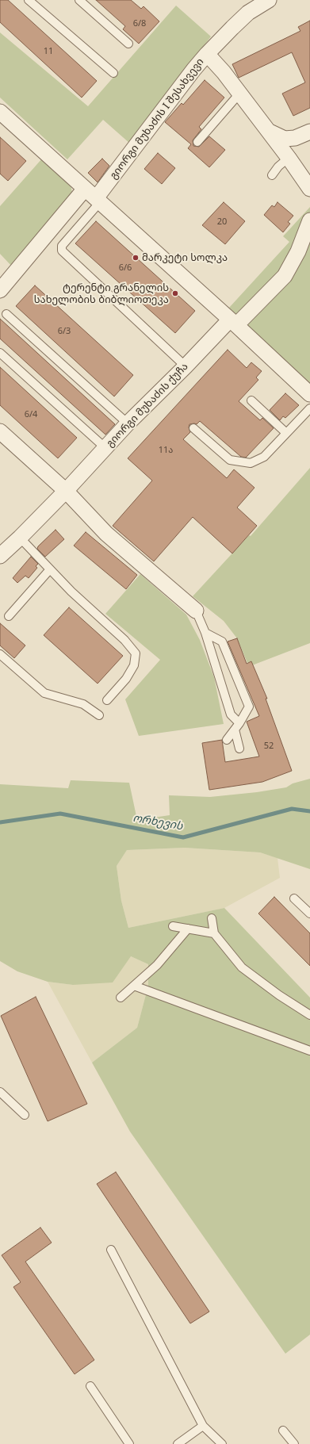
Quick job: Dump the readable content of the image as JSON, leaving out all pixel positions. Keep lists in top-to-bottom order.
{
  "streets": {
    "street": ["გიორგი მუხაძის I შესახვევი", "გიორგი მუხაძის ქუჩა"]
  },
  "water": ["ორხევის"],
  "places": ["მარკეტი სოლკა", "ტერენტი გრანელის სახელობის ბიბლიოთეკა"],
  "house_numbers": [
    "6/8",
    "11",
    "20",
    "6/6",
    "6/3",
    "6/4",
    "11ა",
    "52"
  ]
}
